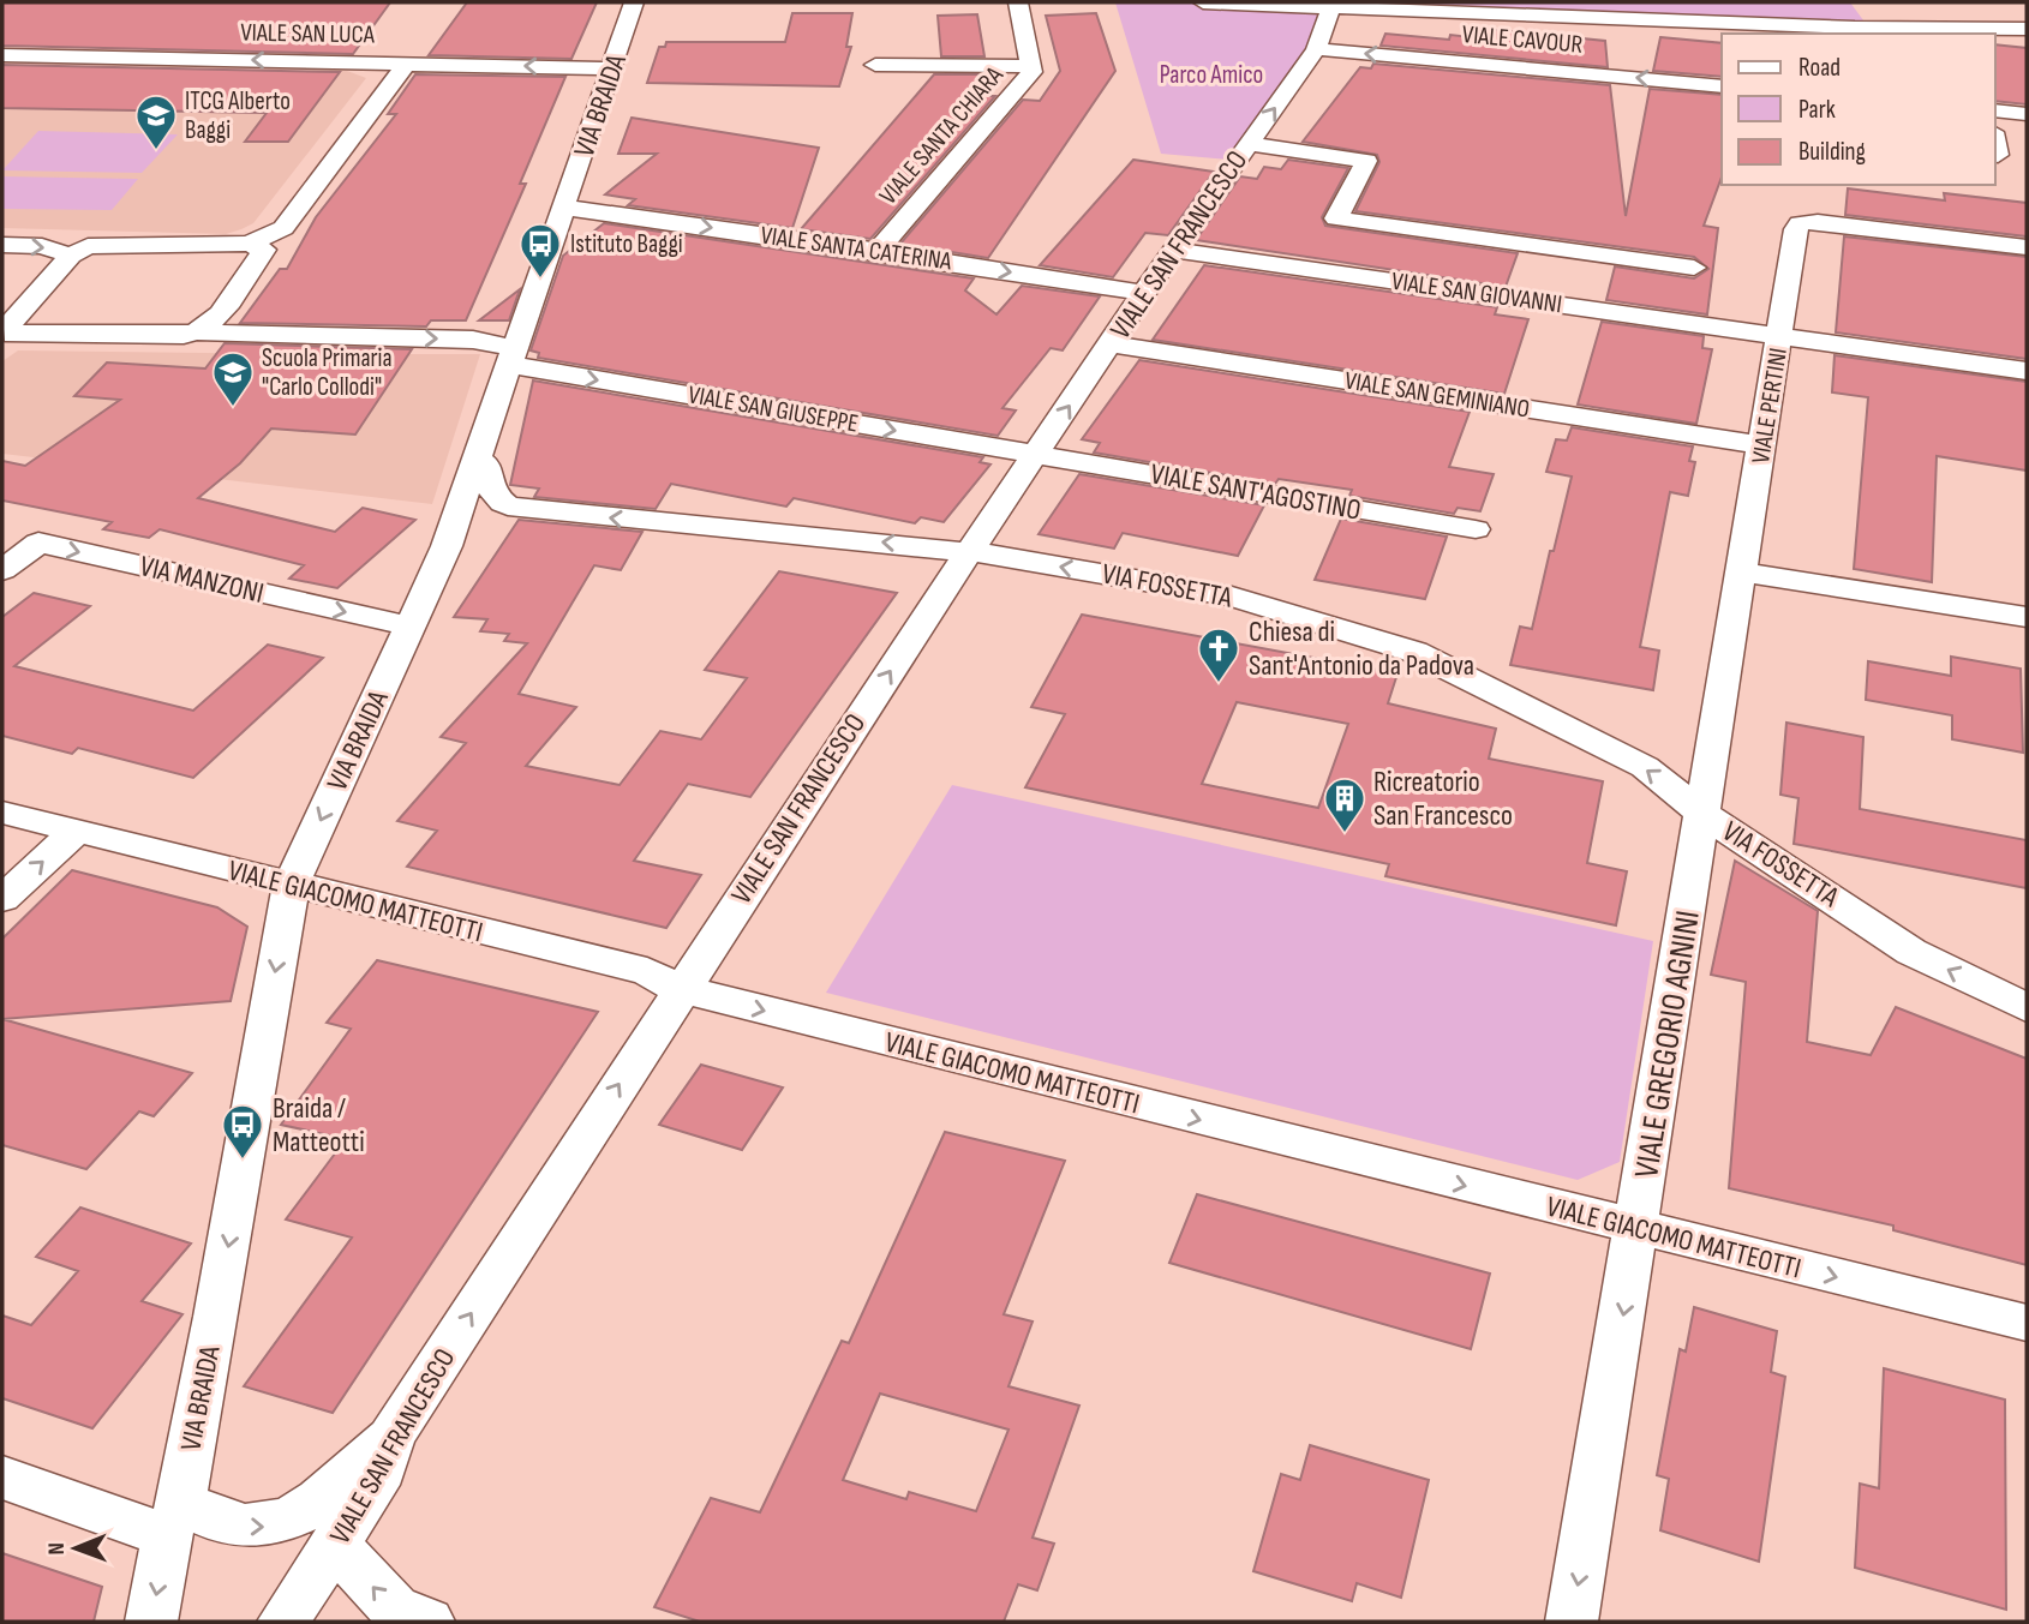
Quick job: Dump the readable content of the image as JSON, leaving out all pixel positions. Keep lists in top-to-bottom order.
{
  "streets": {
    "street": [
      "VIALE SAN LUCA",
      "VIALE CAVOUR",
      "VIA BRAIDA",
      "VIALE SANTA CHIARA",
      "VIALE SAN FRANCESCO",
      "VIALE SANTA CATERINA",
      "VIALE SAN GIOVANNI",
      "VIALE SAN GEMINIANO",
      "VIALE PERTINI",
      "VIALE SAN GIUSEPPE",
      "VIALE SANT'AGOSTINO",
      "VIA MANZONI",
      "VIA FOSSETTA",
      "VIALE GIACOMO MATTEOTTI",
      "VIALE GREGORIO AGNINI"
    ]
  },
  "crossings": [
    ["VIALE SAN LUCA", "VIA BRAIDA"],
    ["VIALE CAVOUR", "VIALE SAN FRANCESCO"],
    ["VIA BRAIDA", "VIALE SANTA CATERINA"],
    ["VIA BRAIDA", "VIALE SAN GIUSEPPE"],
    ["VIA BRAIDA", "VIA MANZONI"],
    ["VIA BRAIDA", "VIALE GIACOMO MATTEOTTI"],
    ["VIALE SANTA CHIARA", "VIALE SANTA CATERINA"],
    ["VIALE SAN FRANCESCO", "VIALE SANTA CATERINA"],
    ["VIALE SAN FRANCESCO", "VIALE SAN GIOVANNI"],
    ["VIALE SAN FRANCESCO", "VIALE SAN GEMINIANO"],
    ["VIALE SAN FRANCESCO", "VIALE SAN GIUSEPPE"],
    ["VIALE SAN FRANCESCO", "VIALE SANT'AGOSTINO"],
    ["VIALE SAN FRANCESCO", "VIA FOSSETTA"],
    ["VIALE SAN FRANCESCO", "VIALE GIACOMO MATTEOTTI"],
    ["VIALE SAN GIOVANNI", "VIALE PERTINI"],
    ["VIALE SAN GEMINIANO", "VIALE PERTINI"],
    ["VIALE PERTINI", "VIA FOSSETTA"],
    ["VIALE PERTINI", "VIALE GREGORIO AGNINI"],
    ["VIALE SAN GIUSEPPE", "VIALE SANT'AGOSTINO"],
    ["VIA FOSSETTA", "VIALE GREGORIO AGNINI"],
    ["VIALE GIACOMO MATTEOTTI", "VIALE GREGORIO AGNINI"]
  ],
  "one_way": [
    "VIA BRAIDA",
    "VIALE SAN FRANCESCO",
    "VIALE SANTA CATERINA",
    "VIALE SAN GIUSEPPE",
    "VIA FOSSETTA",
    "VIALE GIACOMO MATTEOTTI",
    "VIALE GREGORIO AGNINI"
  ],
  "parks": ["Parco Amico"],
  "places": {
    "school or university": ["ITCG Alberto Baggi", "Scuola Primaria \"Carlo Collodi\""],
    "bus stop": ["Istituto Baggi", "Braida / Matteotti"],
    "church": ["Chiesa di Sant'Antonio da Padova"],
    "building": ["Ricreatorio San Francesco"]
  },
  "legend": ["Road", "Park", "Building"],
  "north": "left"
}
